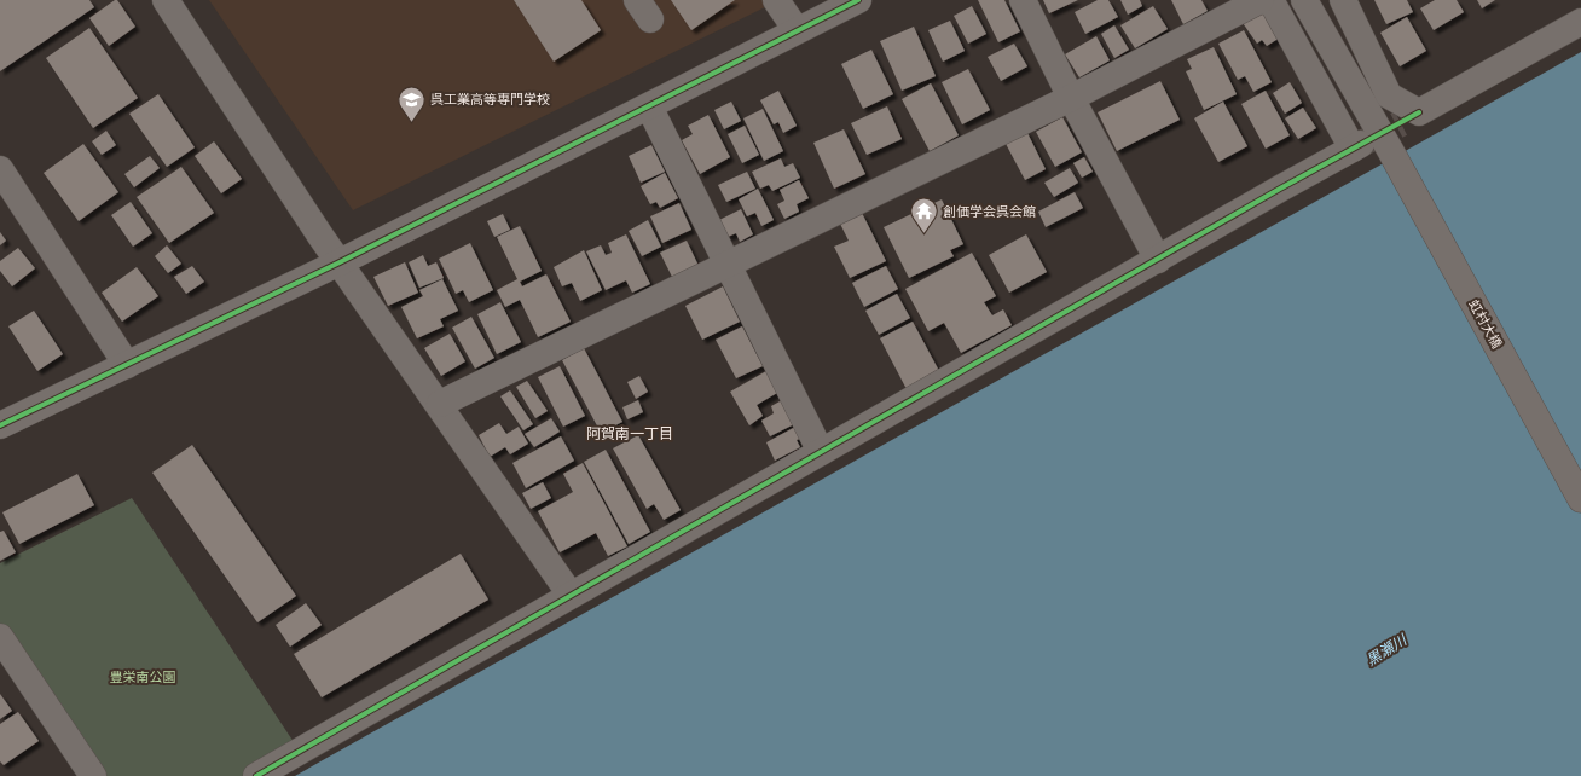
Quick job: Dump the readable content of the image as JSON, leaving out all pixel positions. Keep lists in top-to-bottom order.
{
  "streets": {
    "street": ["虹村大橋"]
  },
  "districts": ["阿賀南一丁目"],
  "water": ["黒瀬川"],
  "parks": ["豊栄南公園"],
  "places": {
    "school or university": ["呉工業高等専門学校"],
    "temple": ["創価学会呉会館"]
  }
}
